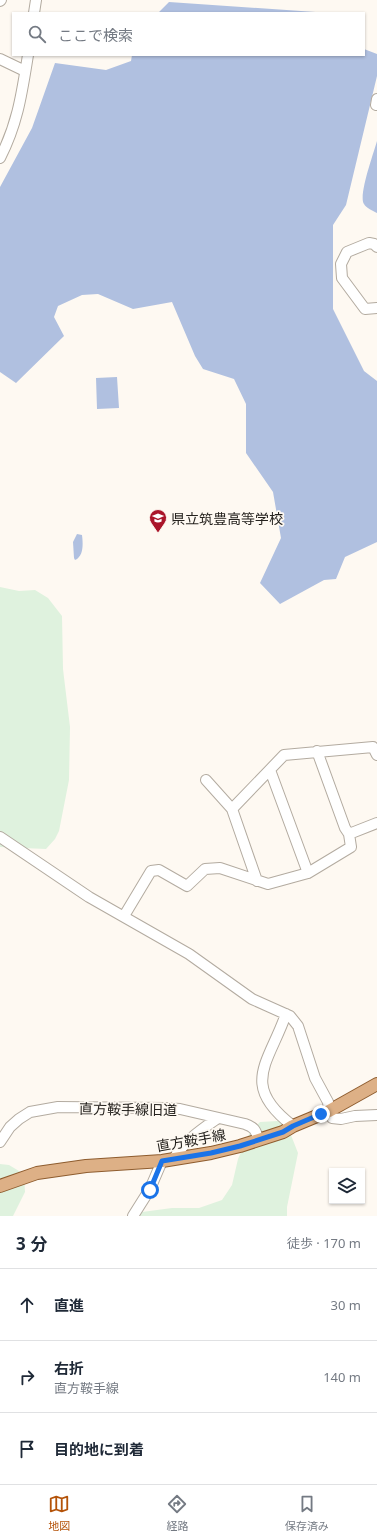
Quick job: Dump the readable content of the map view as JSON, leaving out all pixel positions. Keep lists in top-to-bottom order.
{
  "streets": {
    "main road": ["直方鞍手線"],
    "street": ["直方鞍手線旧道"]
  },
  "crossings": [
    ["直方鞍手線旧道", "直方鞍手線"]
  ],
  "places": {
    "school or university": ["県立筑豊高等学校"]
  },
  "page": {
    "search": "ここで検索",
    "heading": ["3 分", "徒歩 · 170 m"],
    "list": [
      ["直進", "30 m"],
      ["右折", "直方鞍手線", "140 m"],
      "目的地に到着"
    ],
    "nav": ["地図", "経路", "保存済み"]
  }
}
